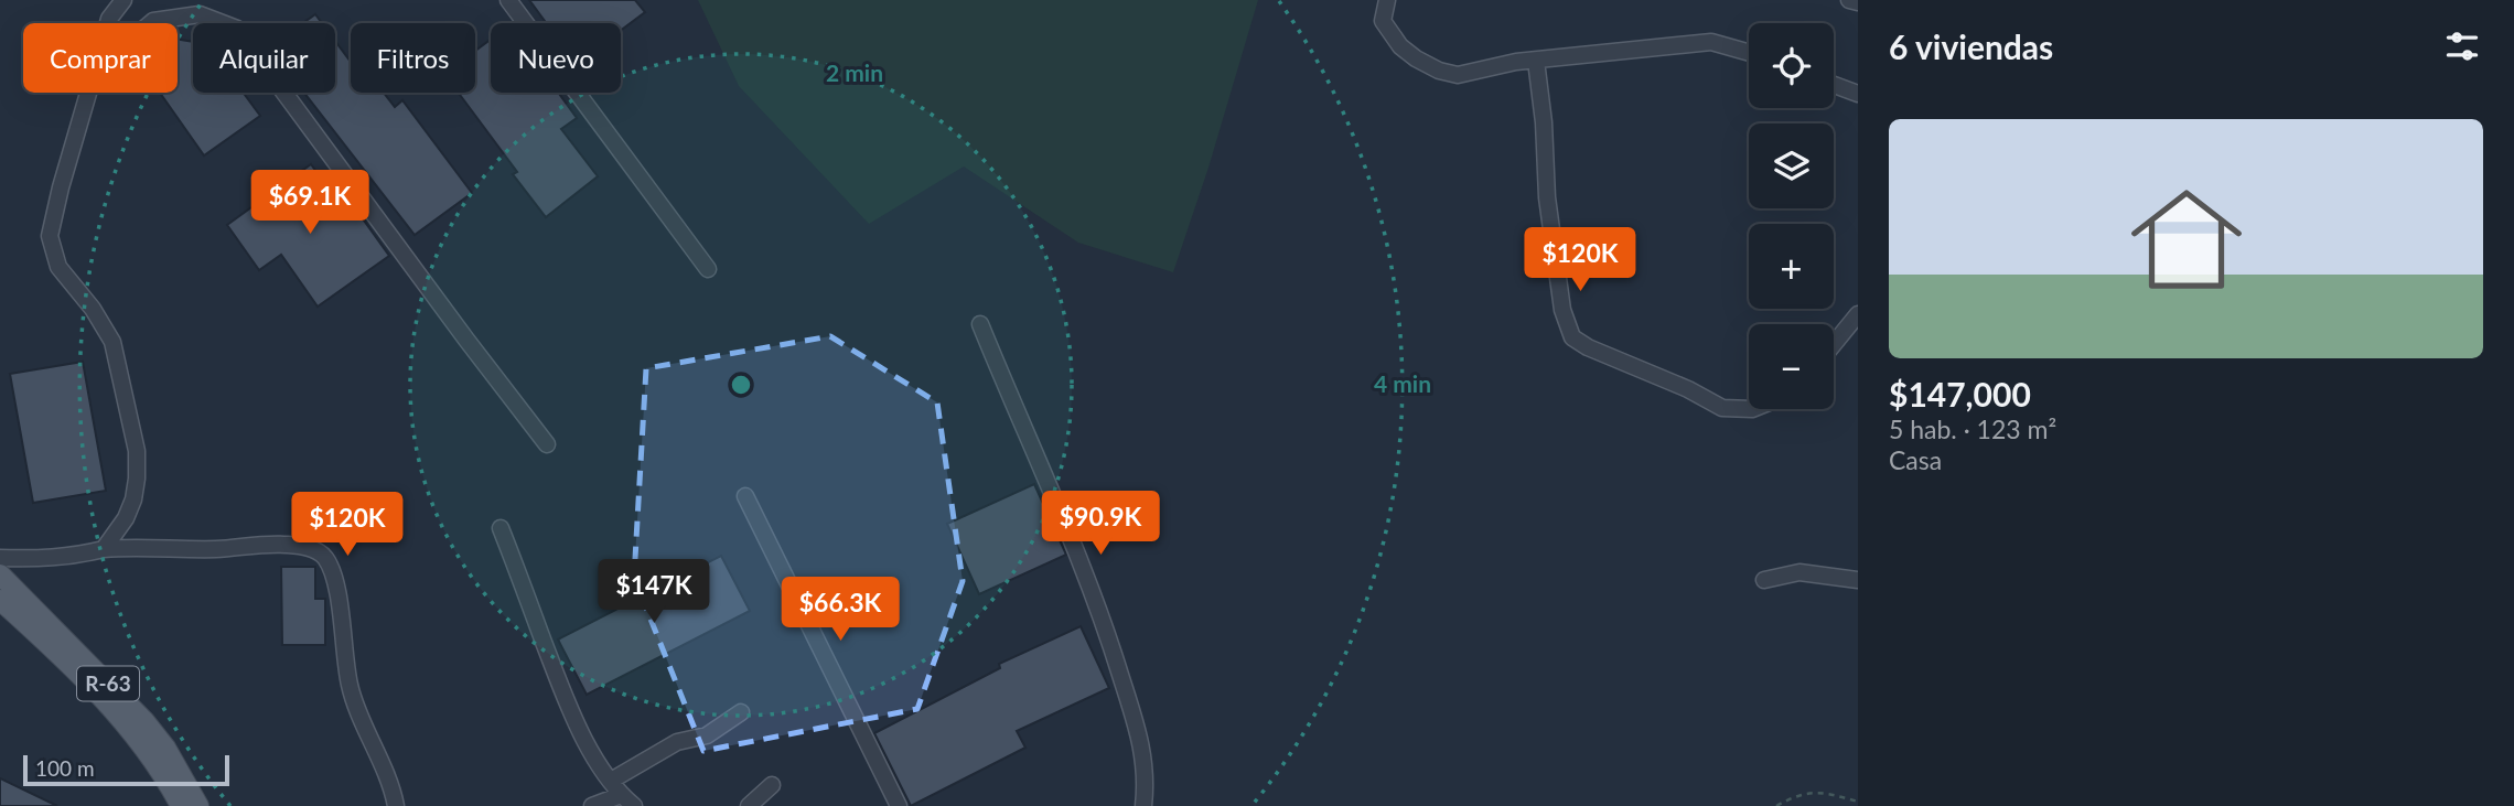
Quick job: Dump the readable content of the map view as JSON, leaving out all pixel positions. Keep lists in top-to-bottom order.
{
  "streets": {
    "main road": ["R-63"]
  },
  "scale_bar": "100 m",
  "page": {
    "heading": "6 viviendas",
    "map_buttons": ["+", "−"],
    "chip": [
      "Comprar",
      "Alquilar",
      "Filtros",
      "Nuevo"
    ],
    "list": [
      {
        "name": "$147,000",
        "note": "5 hab. · 123 m² · Casa"
      }
    ],
    "price": [
      "$69.1K",
      "$120K",
      "$90.9K",
      "$120K",
      "$147K",
      "$66.3K"
    ],
    "scale": "100 m"
  },
  "rings": ["2 min", "4 min"]
}
